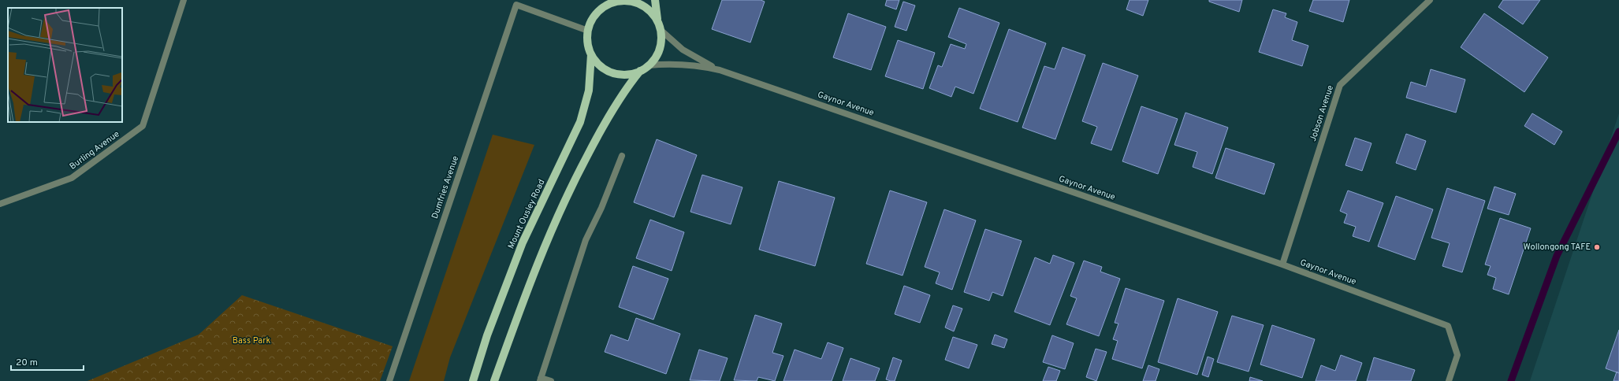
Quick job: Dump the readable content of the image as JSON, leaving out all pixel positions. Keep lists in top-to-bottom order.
{
  "streets": {
    "main road": ["Mount Ousley Road"],
    "street": [
      "Gaynor Avenue",
      "Jobson Avenue",
      "Burling Avenue",
      "Dumfries Avenue"
    ]
  },
  "crossings": [
    ["Gaynor Avenue", "Jobson Avenue"],
    ["Gaynor Avenue", "Mount Ousley Road"]
  ],
  "parks": ["Bass Park"],
  "places": ["Wollongong TAFE"],
  "scale_bar": "20 m"
}
